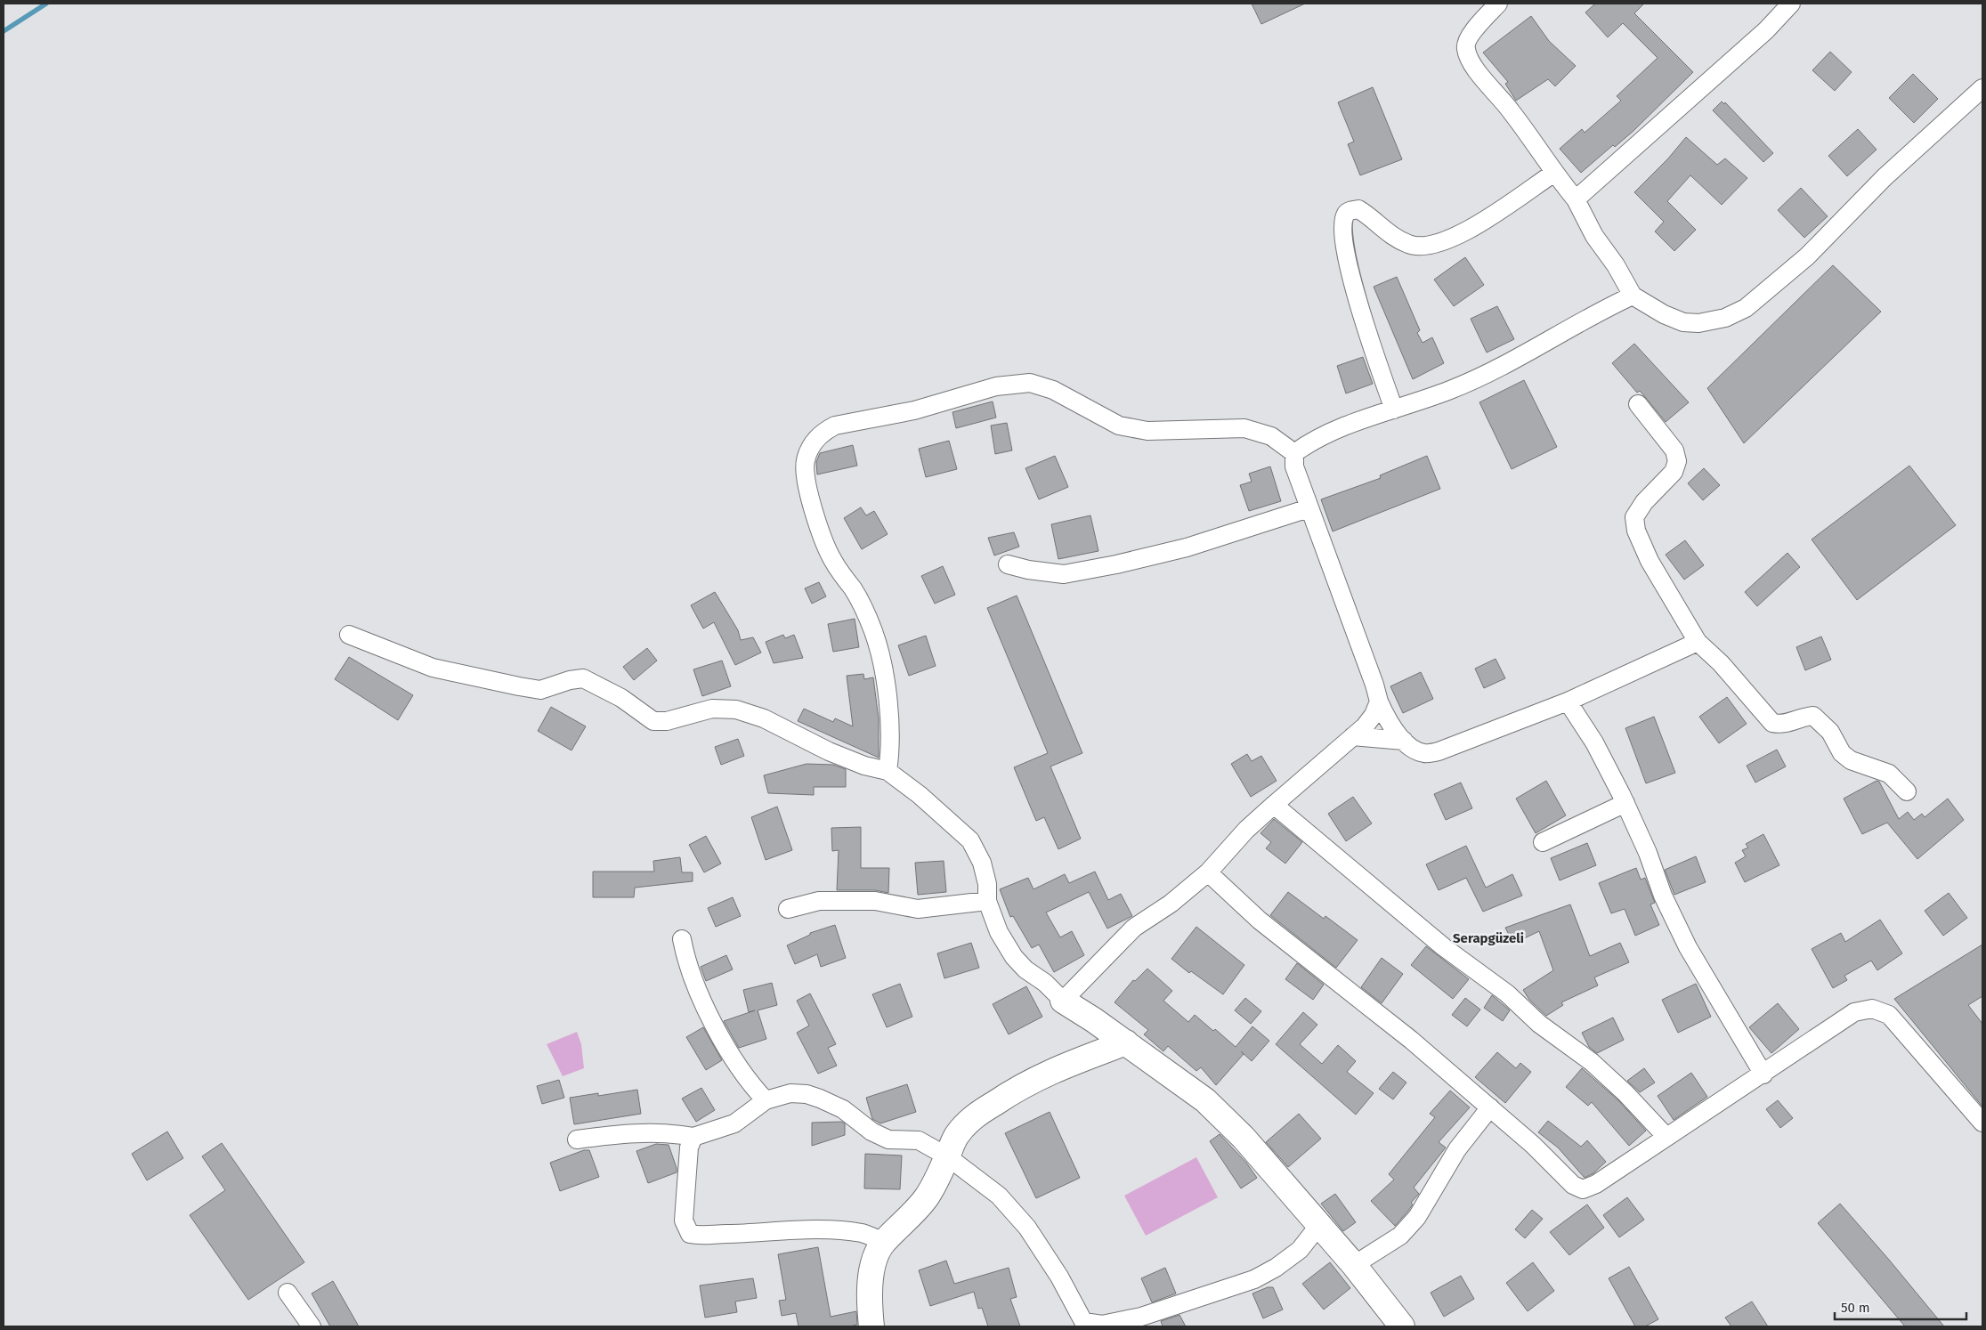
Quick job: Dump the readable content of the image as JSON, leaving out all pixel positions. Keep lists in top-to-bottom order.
{
  "districts": ["Serapgüzeli"],
  "scale_bar": "50 m"
}
